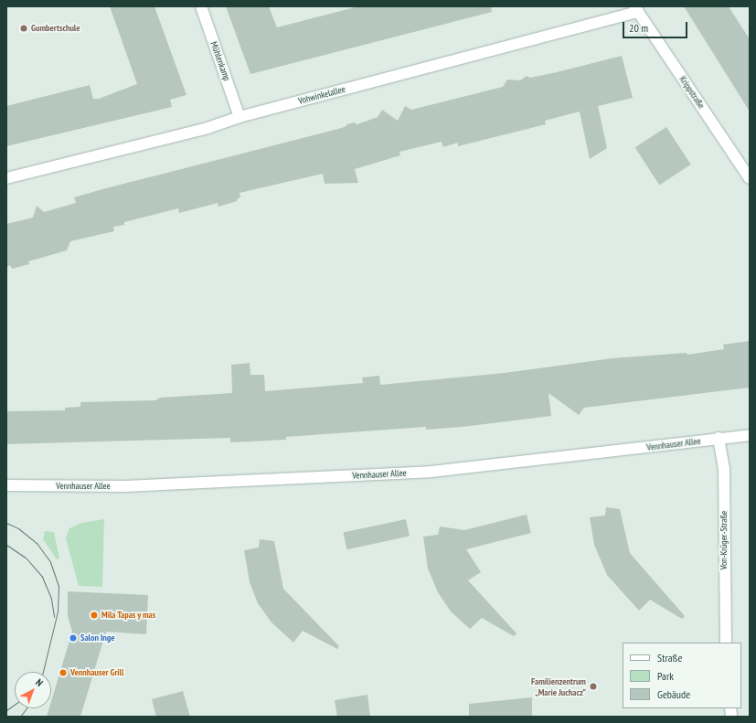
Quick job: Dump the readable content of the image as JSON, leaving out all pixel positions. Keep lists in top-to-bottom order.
{
  "streets": {
    "street": [
      "Mühlenkamp",
      "Krippstraße",
      "Vohwinkelallee",
      "Vennhauser Allee",
      "Von-Krüger-Straße"
    ]
  },
  "crossings": [
    ["Mühlenkamp", "Vohwinkelallee"],
    ["Krippstraße", "Vohwinkelallee"],
    ["Vennhauser Allee", "Von-Krüger-Straße"]
  ],
  "places": [
    "Gumbertschule",
    "Mila Tapas y mas",
    "Salon Inge",
    "Vennhauser Grill",
    "Familienzentrum „Marie Juchacz“"
  ],
  "legend": ["Straße", "Park", "Gebäude"],
  "scale_bar": "20 m",
  "north": "top right"
}
